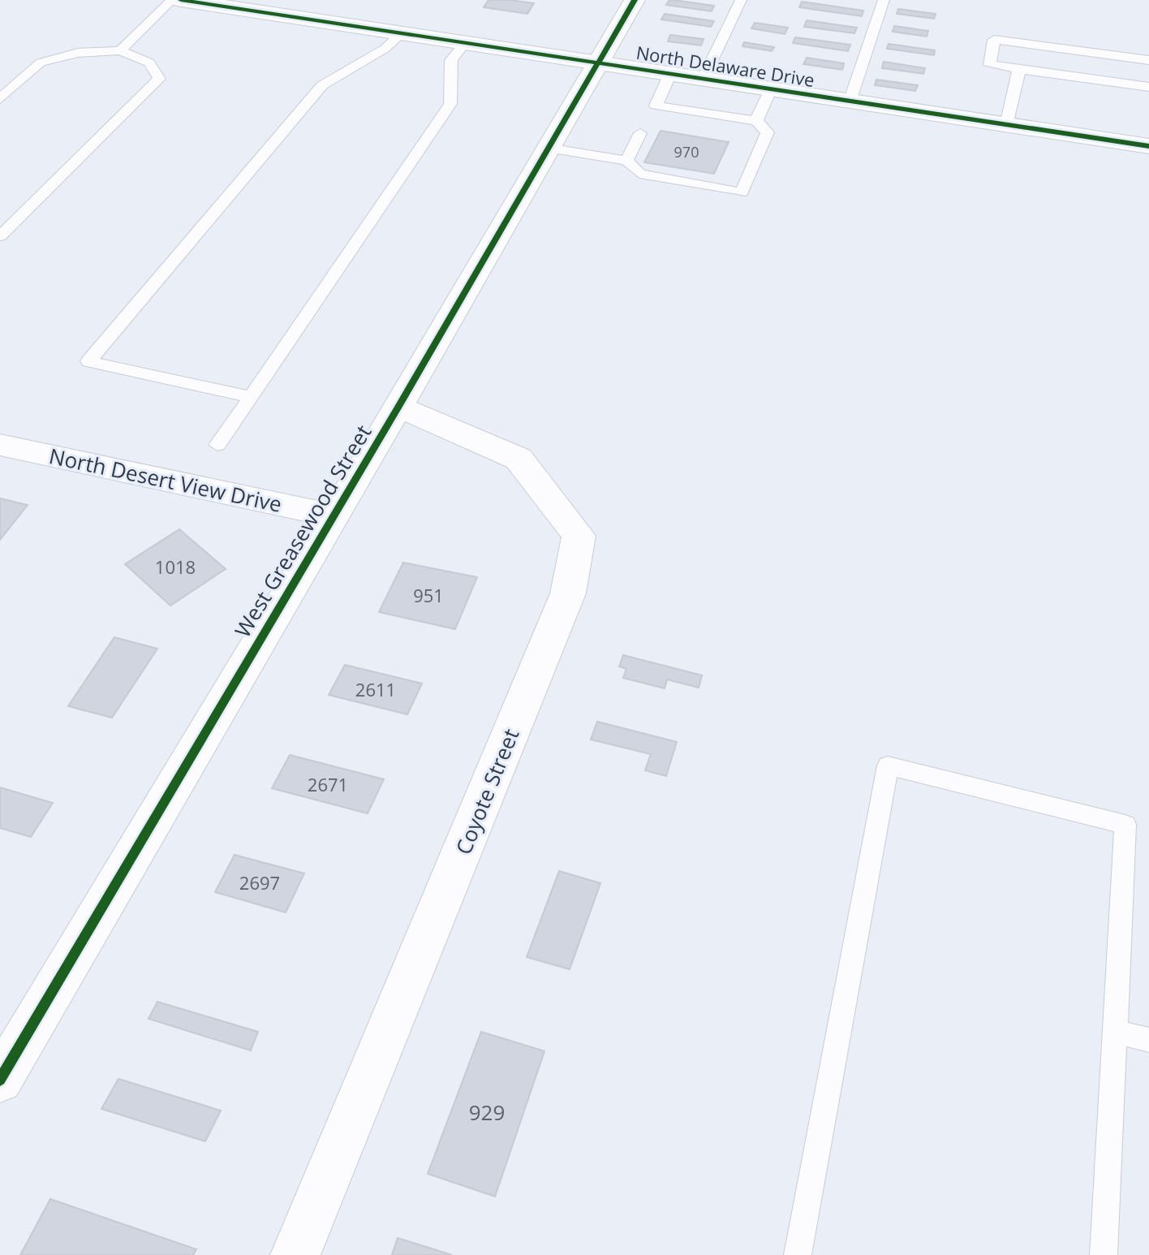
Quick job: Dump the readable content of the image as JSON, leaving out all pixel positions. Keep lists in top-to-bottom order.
{
  "streets": {
    "street": [
      "North Delaware Drive",
      "North Desert View Drive",
      "West Greasewood Street",
      "Coyote Street"
    ]
  },
  "crossings": [
    ["North Delaware Drive", "West Greasewood Street"],
    ["North Desert View Drive", "West Greasewood Street"],
    ["West Greasewood Street", "Coyote Street"]
  ],
  "house_numbers": [
    "970",
    "1018",
    "951",
    "2611",
    "2671",
    "2697",
    "929"
  ]
}
